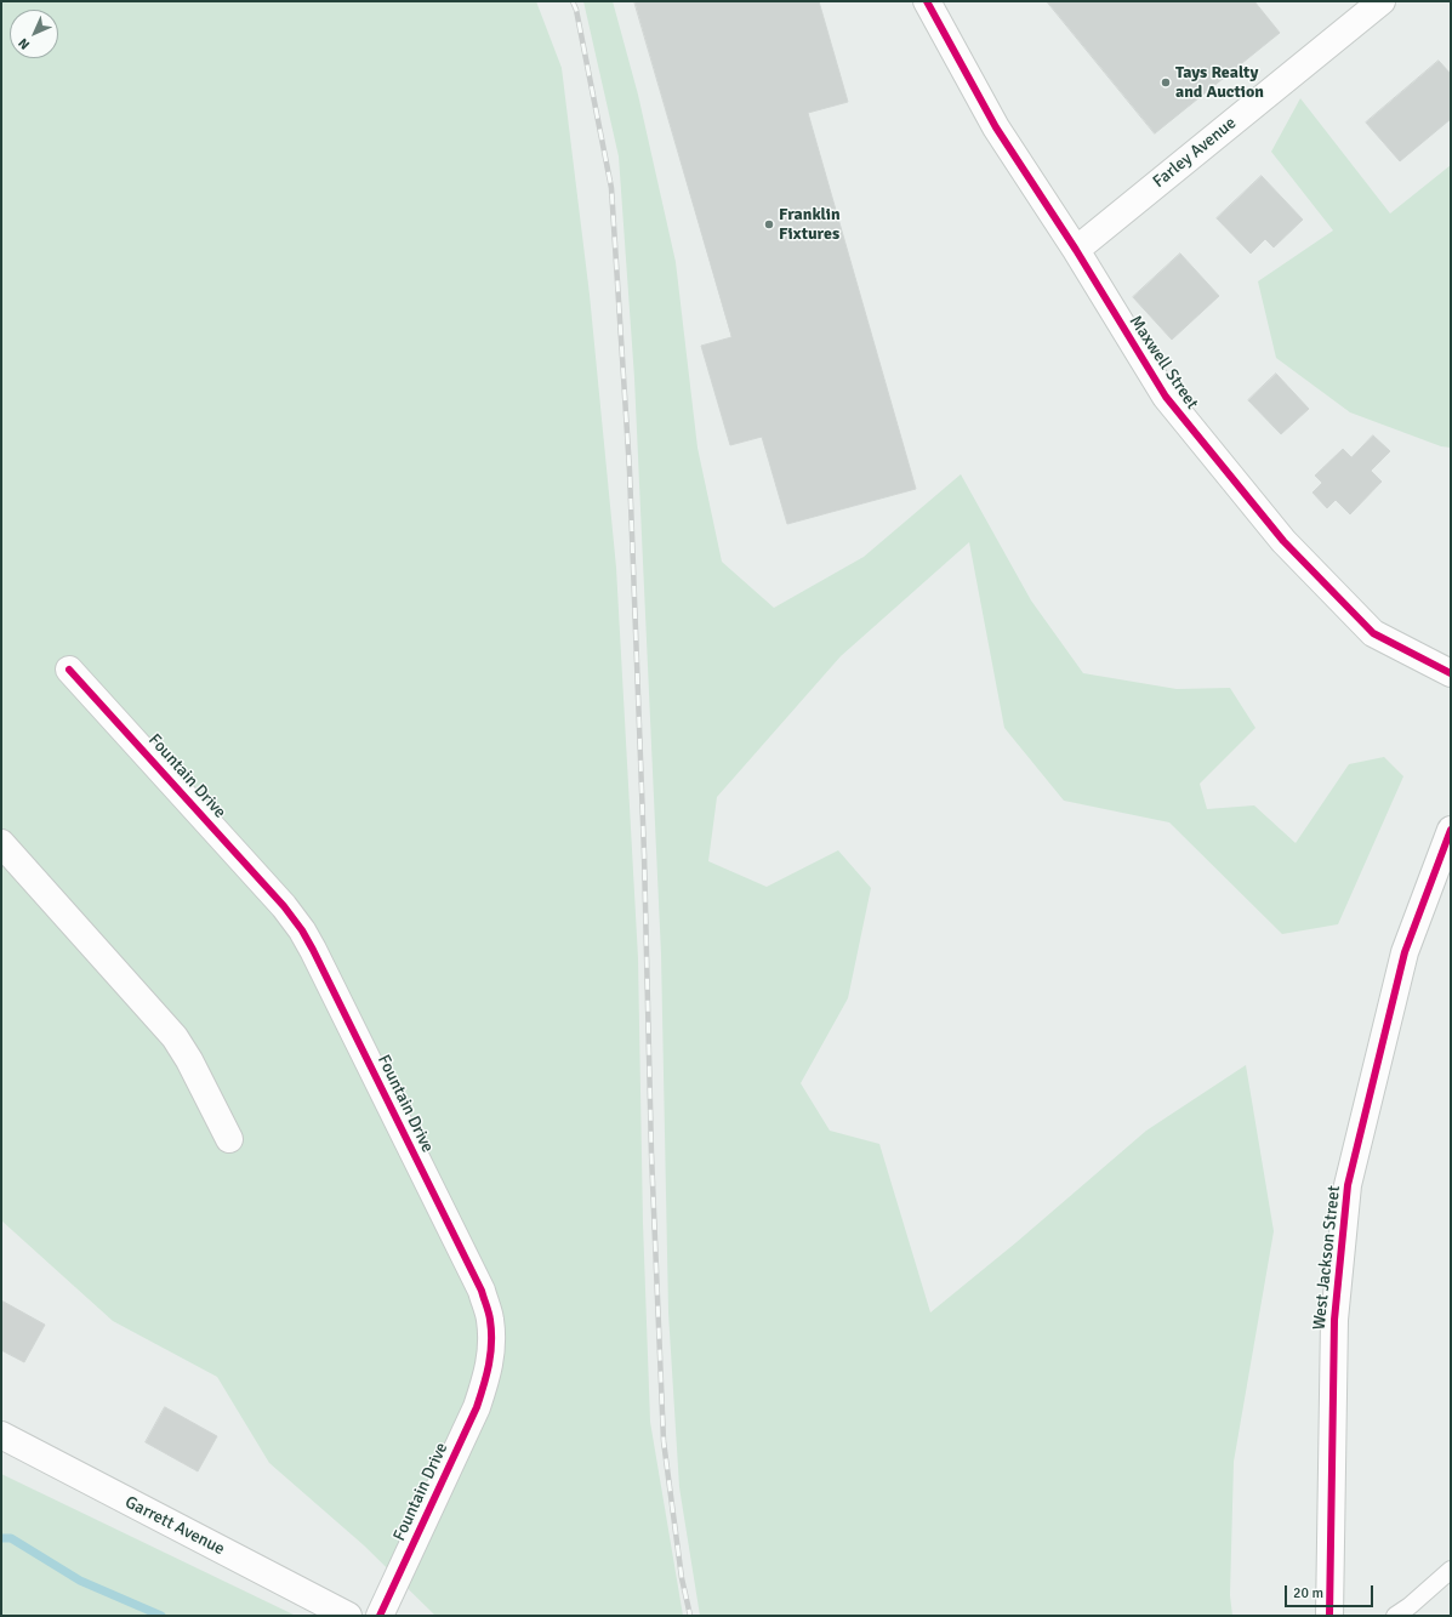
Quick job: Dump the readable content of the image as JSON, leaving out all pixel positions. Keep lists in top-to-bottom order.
{
  "streets": {
    "street": [
      "Farley Avenue",
      "Maxwell Street",
      "Fountain Drive",
      "West Jackson Street",
      "Garrett Avenue"
    ]
  },
  "crossings": [
    ["Farley Avenue", "Maxwell Street"]
  ],
  "places": ["Tays Realty and Auction", "Franklin Fixtures"],
  "scale_bar": "20 m",
  "north": "bottom left"
}
